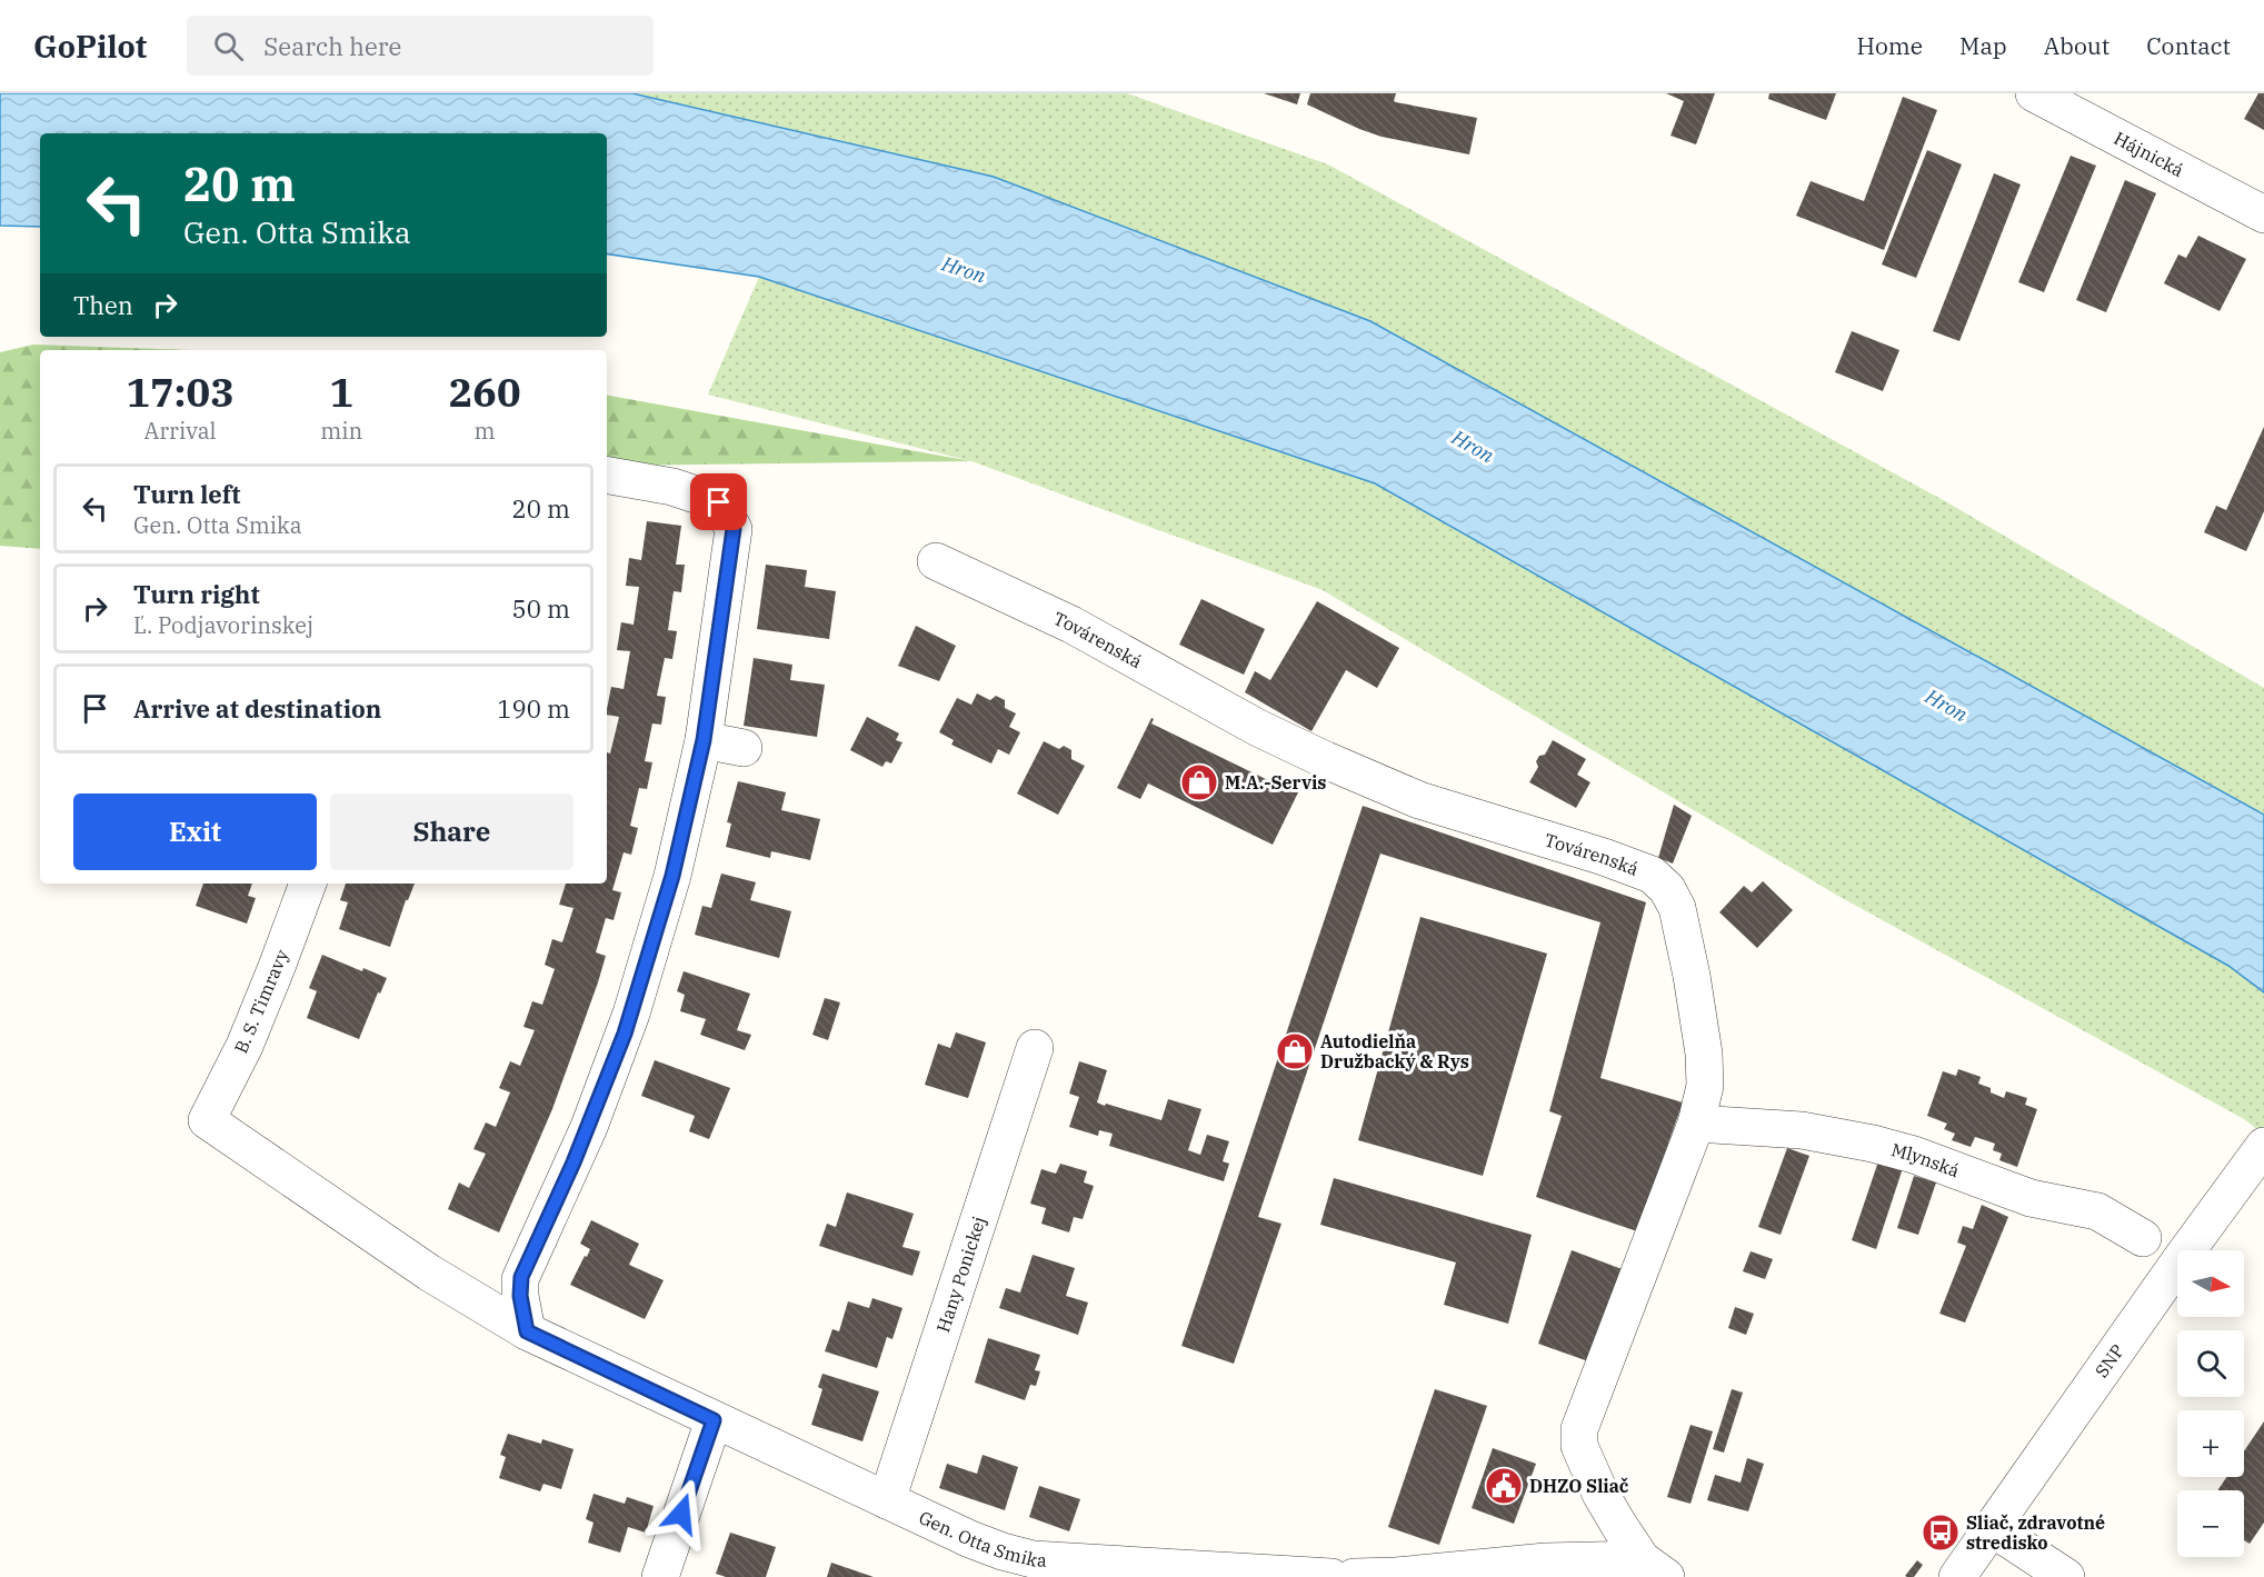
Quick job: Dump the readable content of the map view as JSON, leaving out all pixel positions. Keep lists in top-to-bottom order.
{
  "streets": {
    "street": [
      "Hájnická",
      "Továrenská",
      "B. S. Timravy",
      "Mlynská",
      "Hany Ponickej",
      "SNP",
      "Gen. Otta Smika"
    ]
  },
  "crossings": [
    ["Továrenská", "Mlynská"],
    ["B. S. Timravy", "Gen. Otta Smika"],
    ["Hany Ponickej", "Gen. Otta Smika"]
  ],
  "water": ["Hron"],
  "places": {
    "shop": ["M.A.-Servis", "Autodielňa Družbacký & Rys"],
    "public building": ["DHZO Sliač"],
    "bus stop": ["Sliač, zdravotné stredisko"]
  },
  "north": "right",
  "page": {
    "header": "GoPilot",
    "search": "Search here",
    "nav": [
      "Home",
      "Map",
      "About",
      "Contact"
    ],
    "turn": ["20 m", "Gen. Otta Smika"],
    "then": "Then",
    "eta": [
      "17:03",
      "Arrival",
      "1",
      "min",
      "260",
      "m"
    ],
    "list": [
      {
        "name": "Turn left",
        "note": "Gen. Otta Smika",
        "value": "20 m"
      },
      {
        "name": "Turn right",
        "note": "Ľ. Podjavorinskej",
        "value": "50 m"
      },
      {
        "name": "Arrive at destination",
        "value": "190 m"
      }
    ],
    "buttons": ["Exit", "Share"],
    "map_buttons": ["+", "−"]
  }
}
